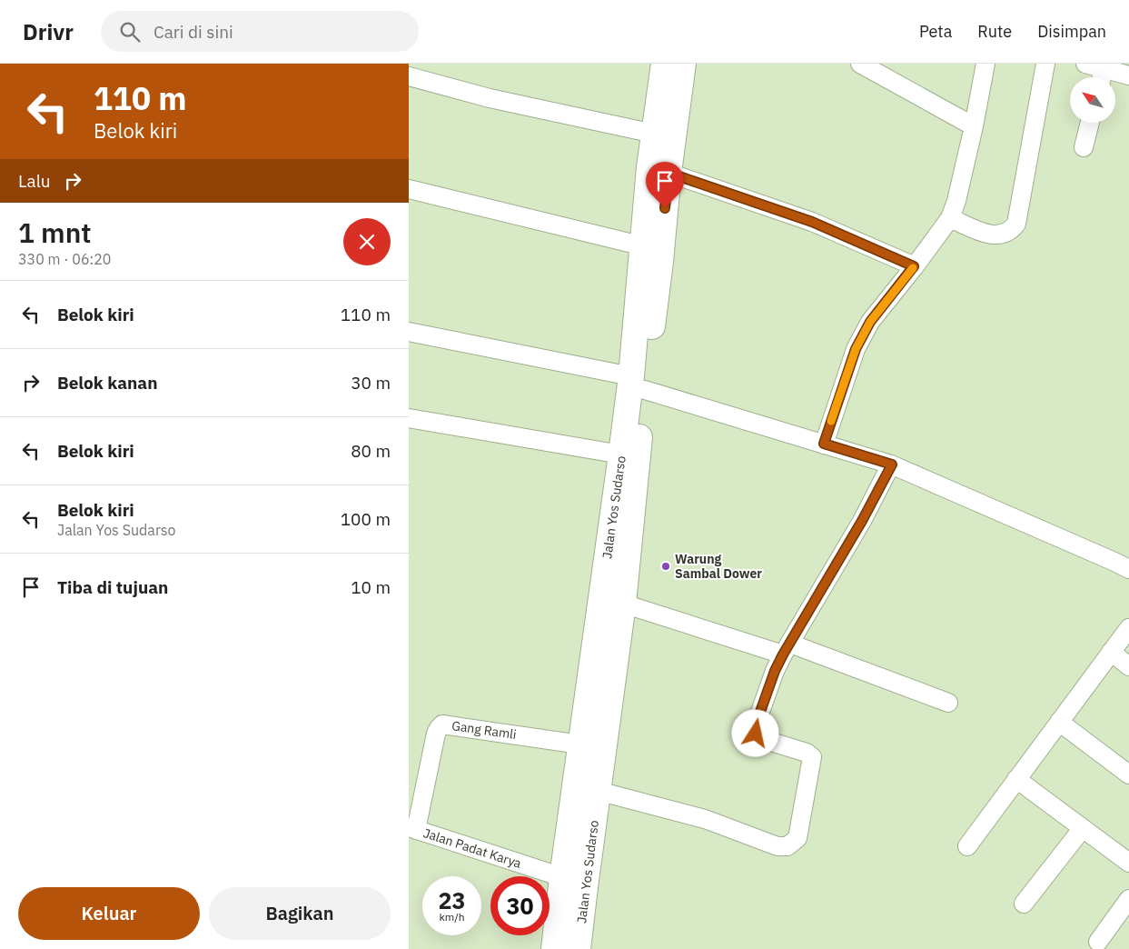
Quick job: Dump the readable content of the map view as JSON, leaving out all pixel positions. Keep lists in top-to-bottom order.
{
  "streets": {
    "highway": ["Jalan Yos Sudarso"],
    "street": ["Gang Ramli", "Jalan Padat Karya"]
  },
  "crossings": [
    ["Jalan Yos Sudarso", "Gang Ramli"],
    ["Jalan Yos Sudarso", "Jalan Padat Karya"],
    ["Gang Ramli", "Jalan Padat Karya"]
  ],
  "places": ["Warung Sambal Dower"],
  "north": "top left",
  "page": {
    "header": "Drivr",
    "search": "Cari di sini",
    "nav": ["Peta", "Rute", "Disimpan"],
    "turn": ["110 m", "Belok kiri"],
    "then": "Lalu",
    "heading": ["1 mnt", "330 m · 06:20"],
    "list": [
      {
        "name": "Belok kiri",
        "value": "110 m"
      },
      {
        "name": "Belok kanan",
        "value": "30 m"
      },
      {
        "name": "Belok kiri",
        "value": "80 m"
      },
      {
        "name": "Belok kiri",
        "note": "Jalan Yos Sudarso",
        "value": "100 m"
      },
      {
        "name": "Tiba di tujuan",
        "value": "10 m"
      }
    ],
    "speed": "23 km/h",
    "limit": "30",
    "buttons": ["Keluar", "Bagikan"]
  }
}
